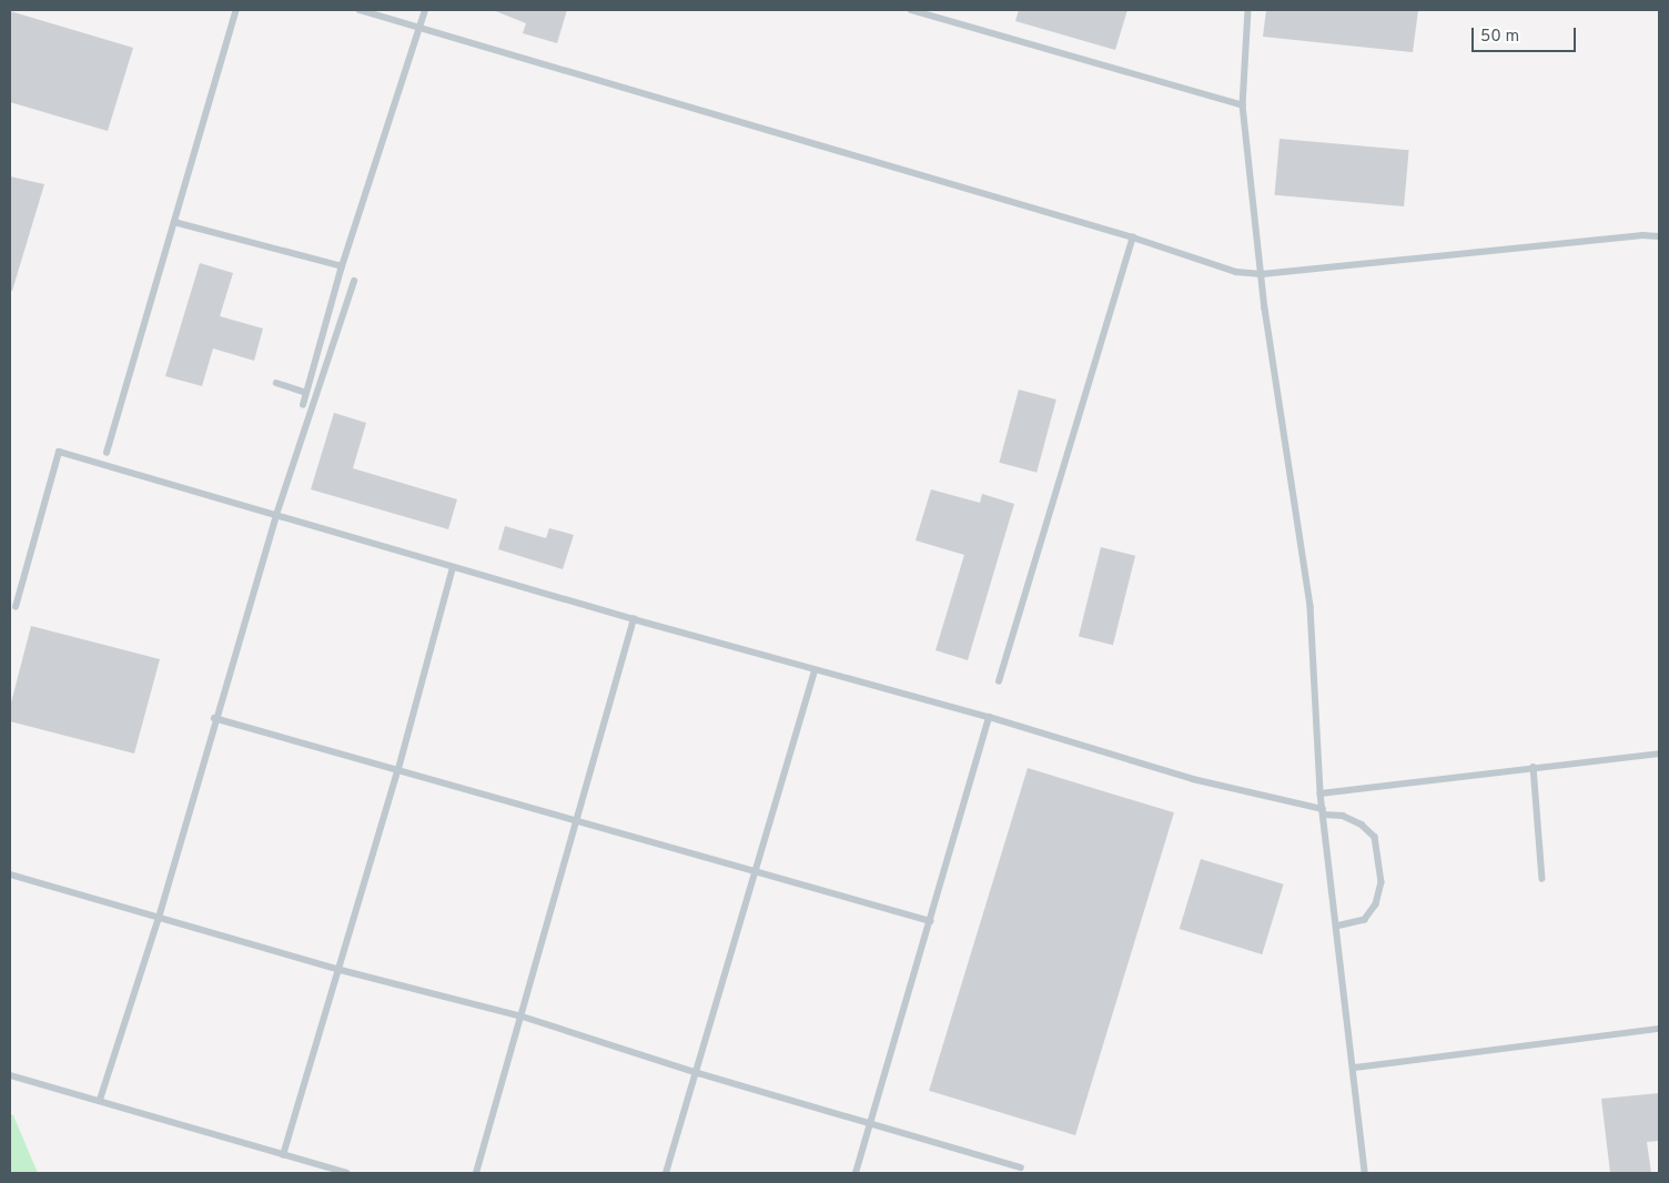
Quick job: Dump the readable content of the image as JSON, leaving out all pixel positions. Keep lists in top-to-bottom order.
{
  "scale_bar": "50 m"
}
